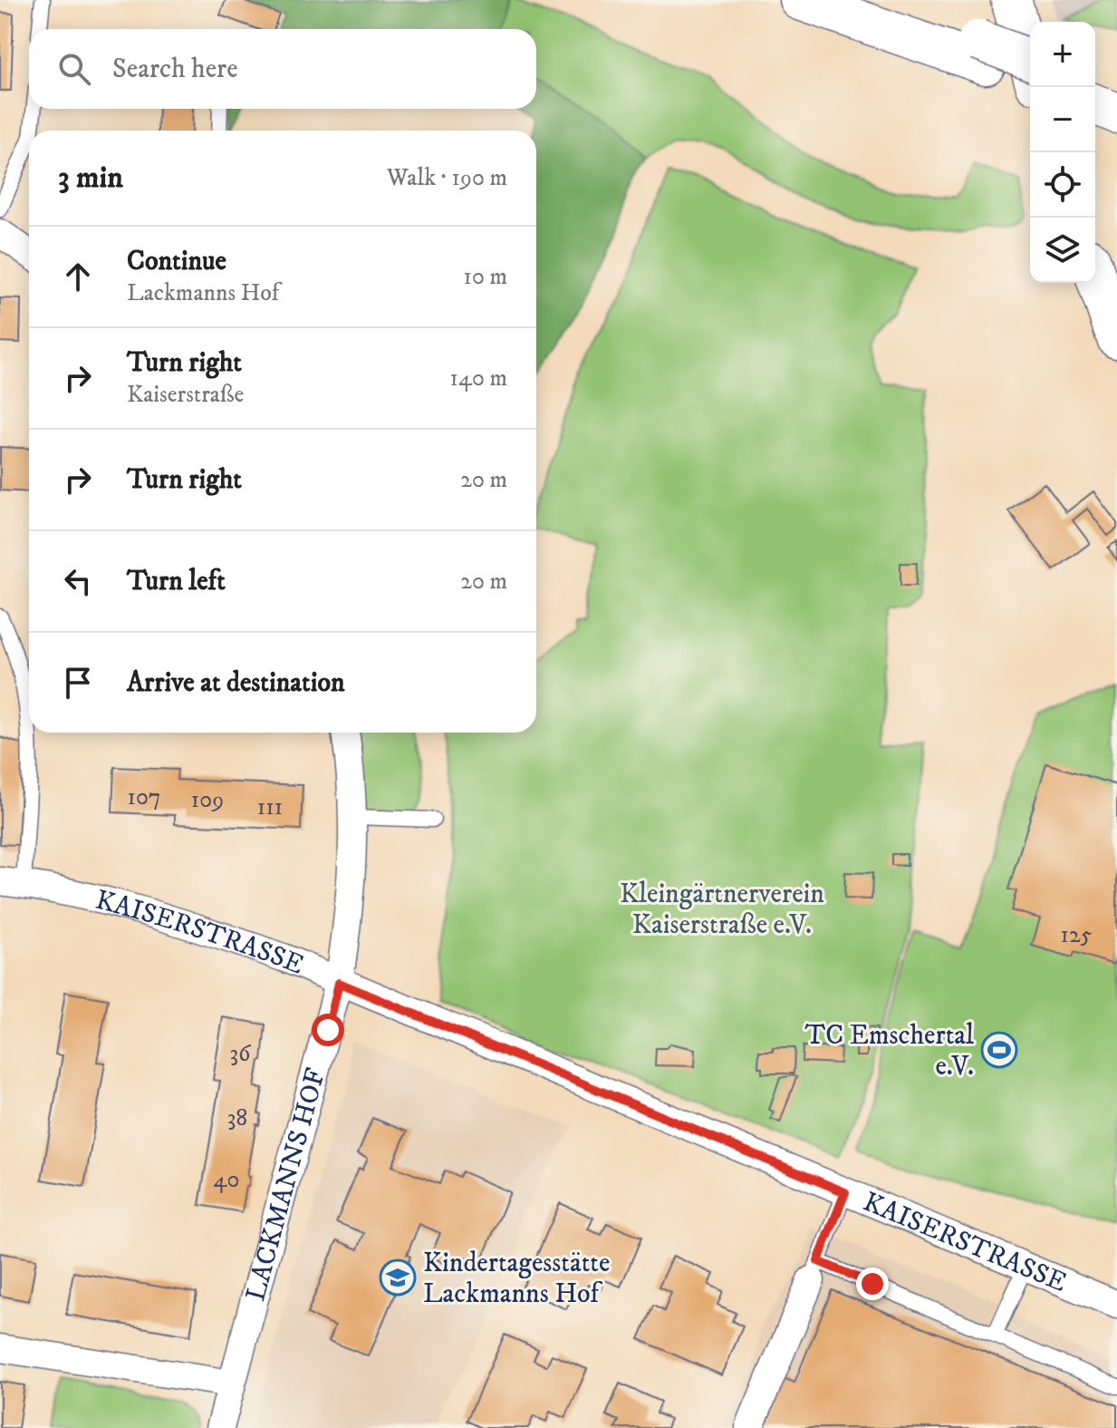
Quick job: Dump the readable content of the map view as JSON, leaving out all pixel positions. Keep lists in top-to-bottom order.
{
  "streets": {
    "street": ["KAISERSTRASSE", "LACKMANNS HOF"]
  },
  "crossings": [
    ["KAISERSTRASSE", "LACKMANNS HOF"]
  ],
  "parks": ["Kleingärtnerverein Kaiserstraße e.V."],
  "places": {
    "sports": ["TC Emschertal e.V."],
    "school or university": ["Kindertagesstätte Lackmanns Hof"]
  },
  "house_numbers": [
    "107",
    "109",
    "111",
    "125",
    "36",
    "38",
    "40"
  ],
  "page": {
    "map_buttons": ["+", "−"],
    "search": "Search here",
    "heading": ["3 min", "Walk · 190 m"],
    "list": [
      ["Continue", "Lackmanns Hof", "10 m"],
      ["Turn right", "Kaiserstraße", "140 m"],
      ["Turn right", "20 m"],
      ["Turn left", "20 m"],
      "Arrive at destination"
    ]
  }
}
